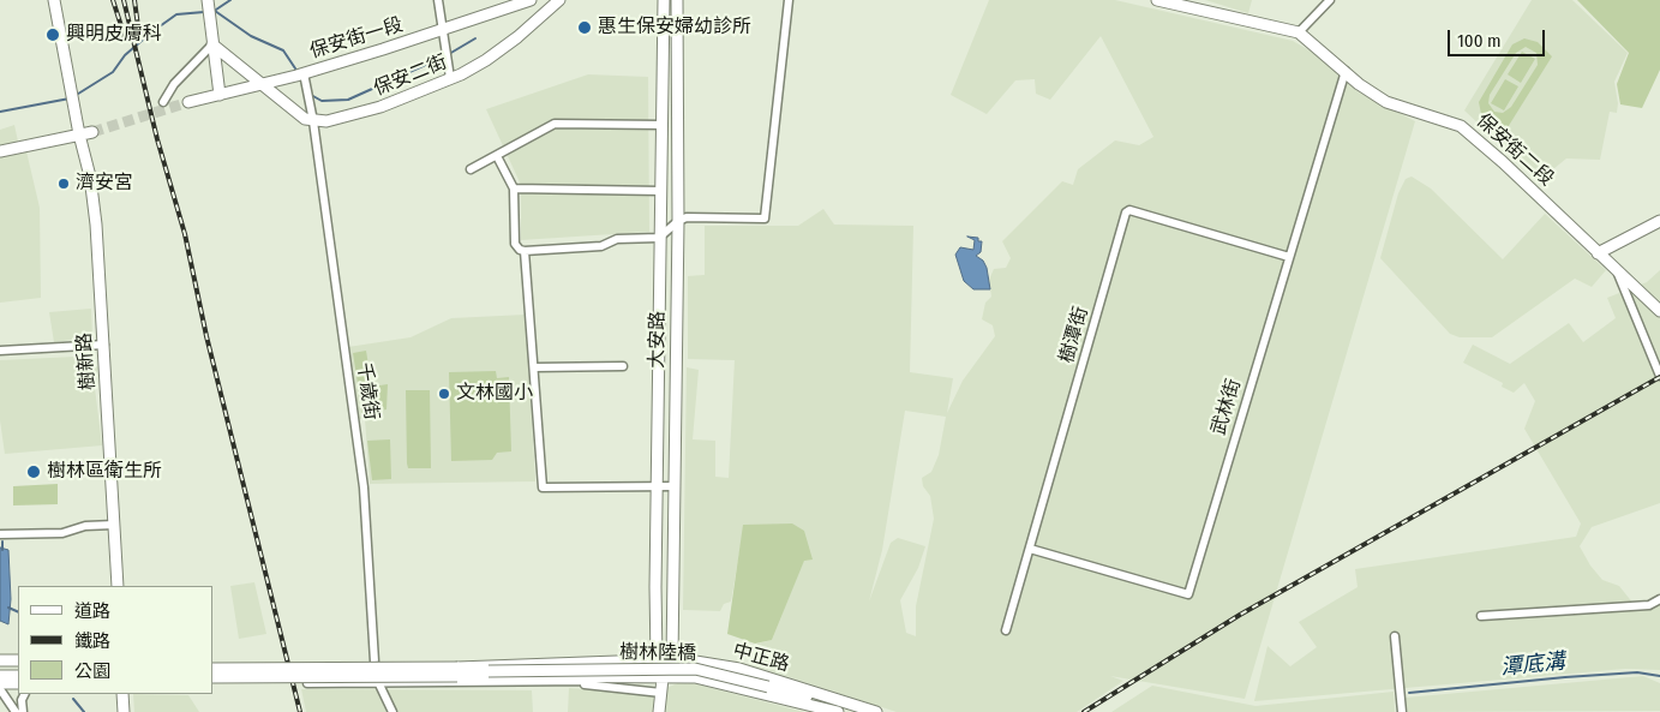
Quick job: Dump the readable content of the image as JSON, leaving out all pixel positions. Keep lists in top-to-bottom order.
{
  "streets": {
    "street": [
      "保安街一段",
      "保安二街",
      "保安街二段",
      "樹潭街",
      "大安路",
      "樹新路",
      "千歲街",
      "武林街",
      "樹林陸橋",
      "中正路"
    ]
  },
  "crossings": [
    ["保安街一段", "千歲街"],
    ["保安二街", "千歲街"],
    ["保安街二段", "武林街"],
    ["樹潭街", "武林街"],
    ["大安路", "中正路"],
    ["樹林陸橋", "中正路"]
  ],
  "water": ["潭底溝"],
  "places": [
    "惠生保安婦幼診所",
    "興明皮膚科",
    "濟安宮",
    "文林國小",
    "樹林區衛生所"
  ],
  "legend": ["道路", "鐵路", "公園"],
  "scale_bar": "100 m"
}
